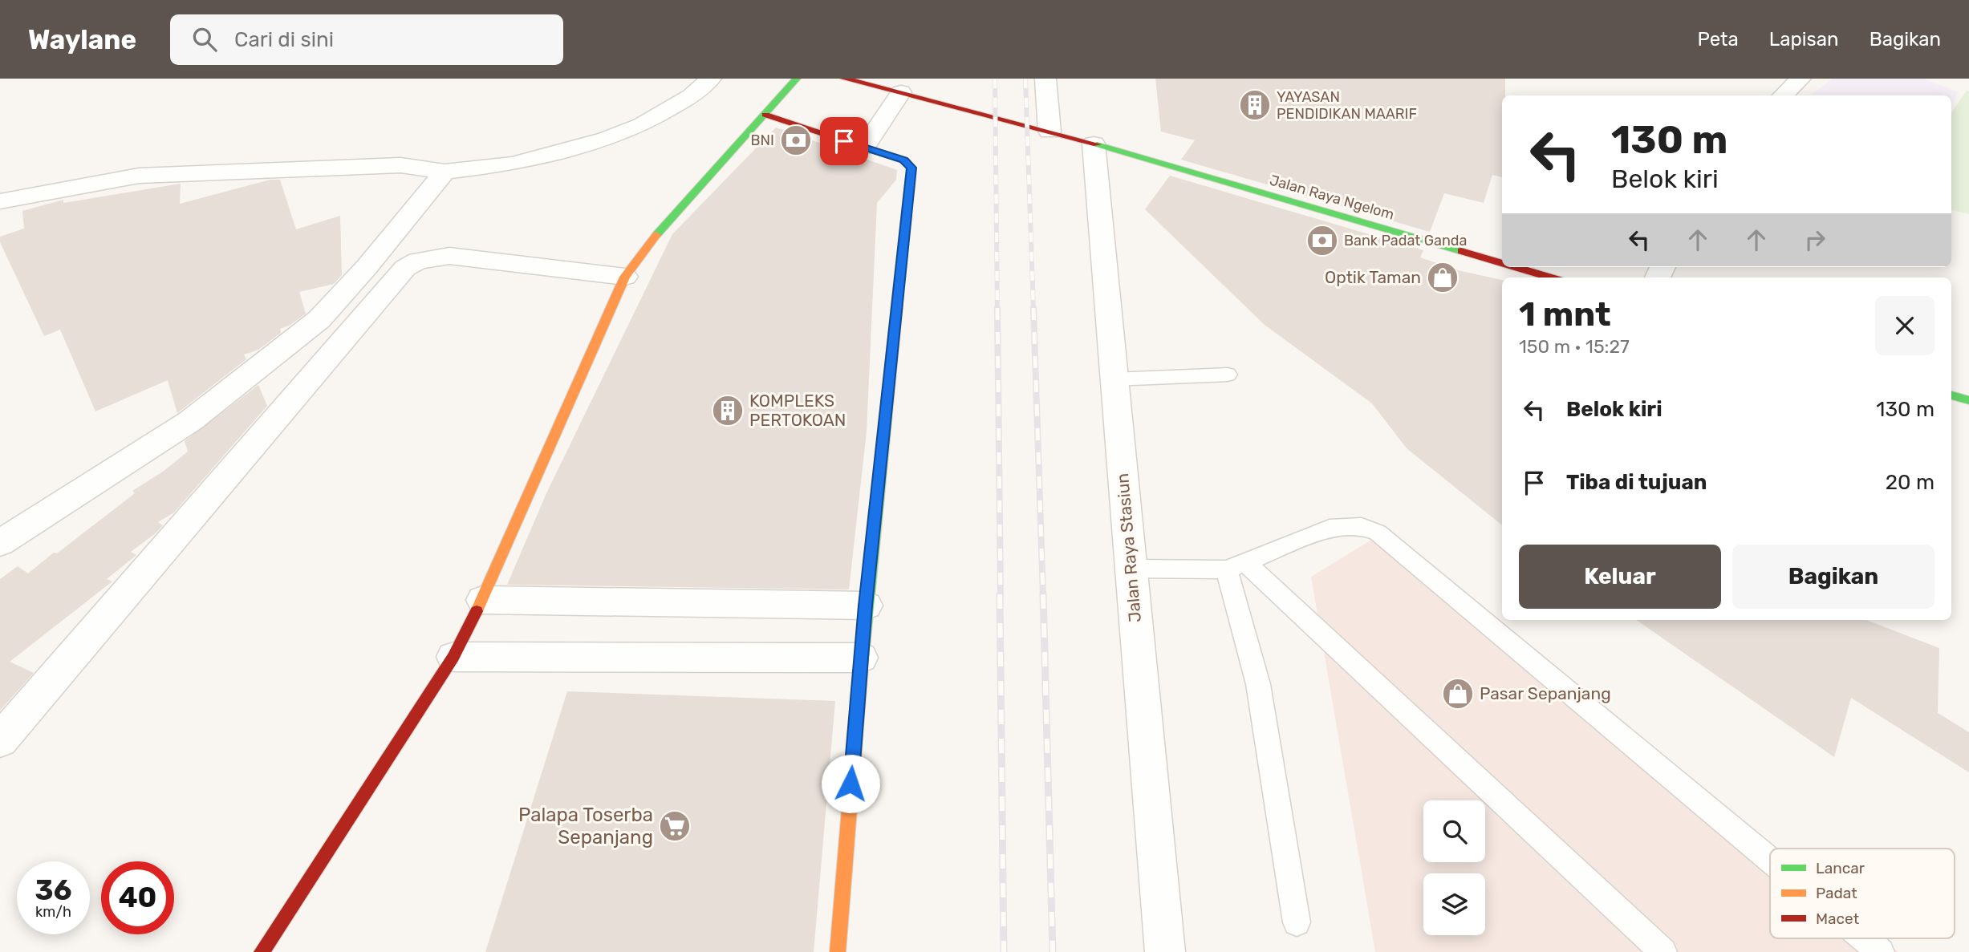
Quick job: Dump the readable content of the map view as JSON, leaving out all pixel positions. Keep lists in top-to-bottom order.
{
  "streets": {
    "street": ["Jalan Raya Ngelom", "Jalan Raya Stasiun"]
  },
  "crossings": [
    ["Jalan Raya Ngelom", "Jalan Raya Stasiun"]
  ],
  "places": {
    "building": ["YAYASAN PENDIDIKAN MAARIF", "KOMPLEKS PERTOKOAN"],
    "bank": ["BNI", "Bank Padat Ganda"],
    "shop": ["Optik Taman", "Pasar Sepanjang"],
    "supermarket": ["Palapa Toserba Sepanjang"]
  },
  "legend": ["Lancar", "Padat", "Macet"],
  "page": {
    "header": "Waylane",
    "search": "Cari di sini",
    "nav": ["Peta", "Lapisan", "Bagikan"],
    "turn": ["130 m", "Belok kiri"],
    "heading": ["1 mnt", "150 m · 15:27"],
    "list": [
      {
        "name": "Belok kiri",
        "value": "130 m"
      },
      {
        "name": "Tiba di tujuan",
        "value": "20 m"
      }
    ],
    "buttons": ["Keluar", "Bagikan"],
    "speed": "36 km/h",
    "limit": "40"
  }
}
